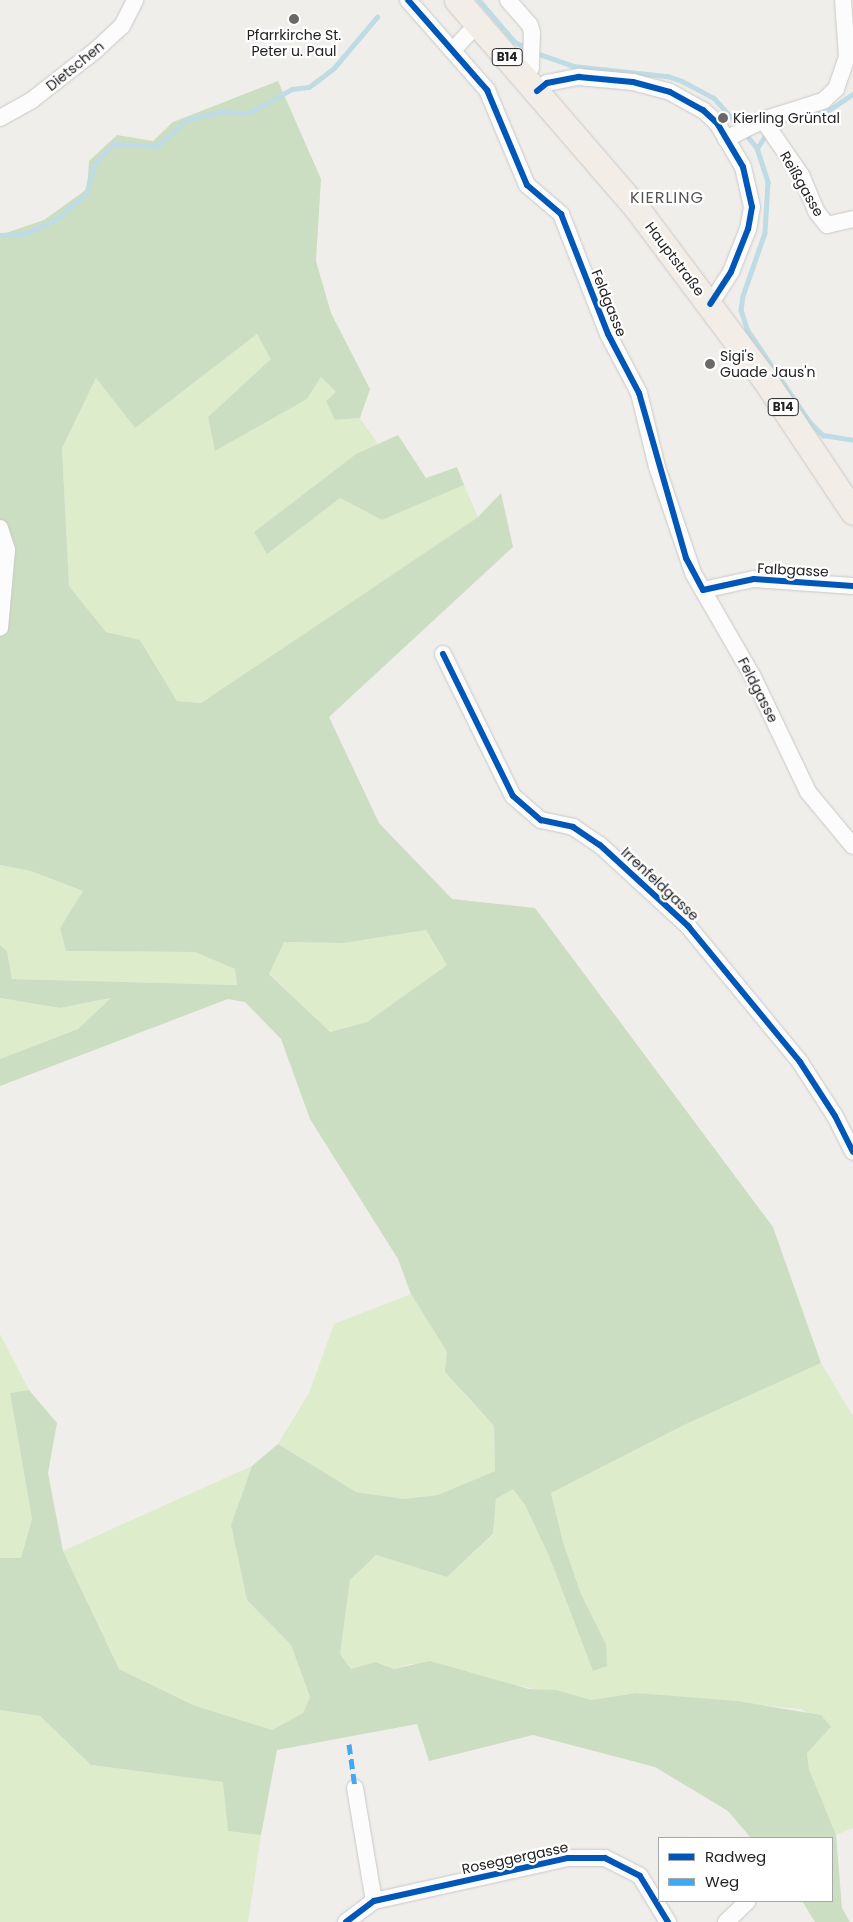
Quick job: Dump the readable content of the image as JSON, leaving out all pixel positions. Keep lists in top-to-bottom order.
{
  "streets": {
    "main road": ["B14", "Hauptstraße"],
    "street": [
      "Dietschen",
      "Reißgasse",
      "Feldgasse",
      "Falbgasse",
      "Irrenfeldgasse",
      "Roseggergasse"
    ]
  },
  "crossings": [
    ["Feldgasse", "Falbgasse"]
  ],
  "districts": ["KIERLING"],
  "places": ["Pfarrkirche St. Peter u. Paul", "Kierling Grüntal", "Sigi's Guade Jaus'n"],
  "legend": ["Radweg", "Weg"]
}
